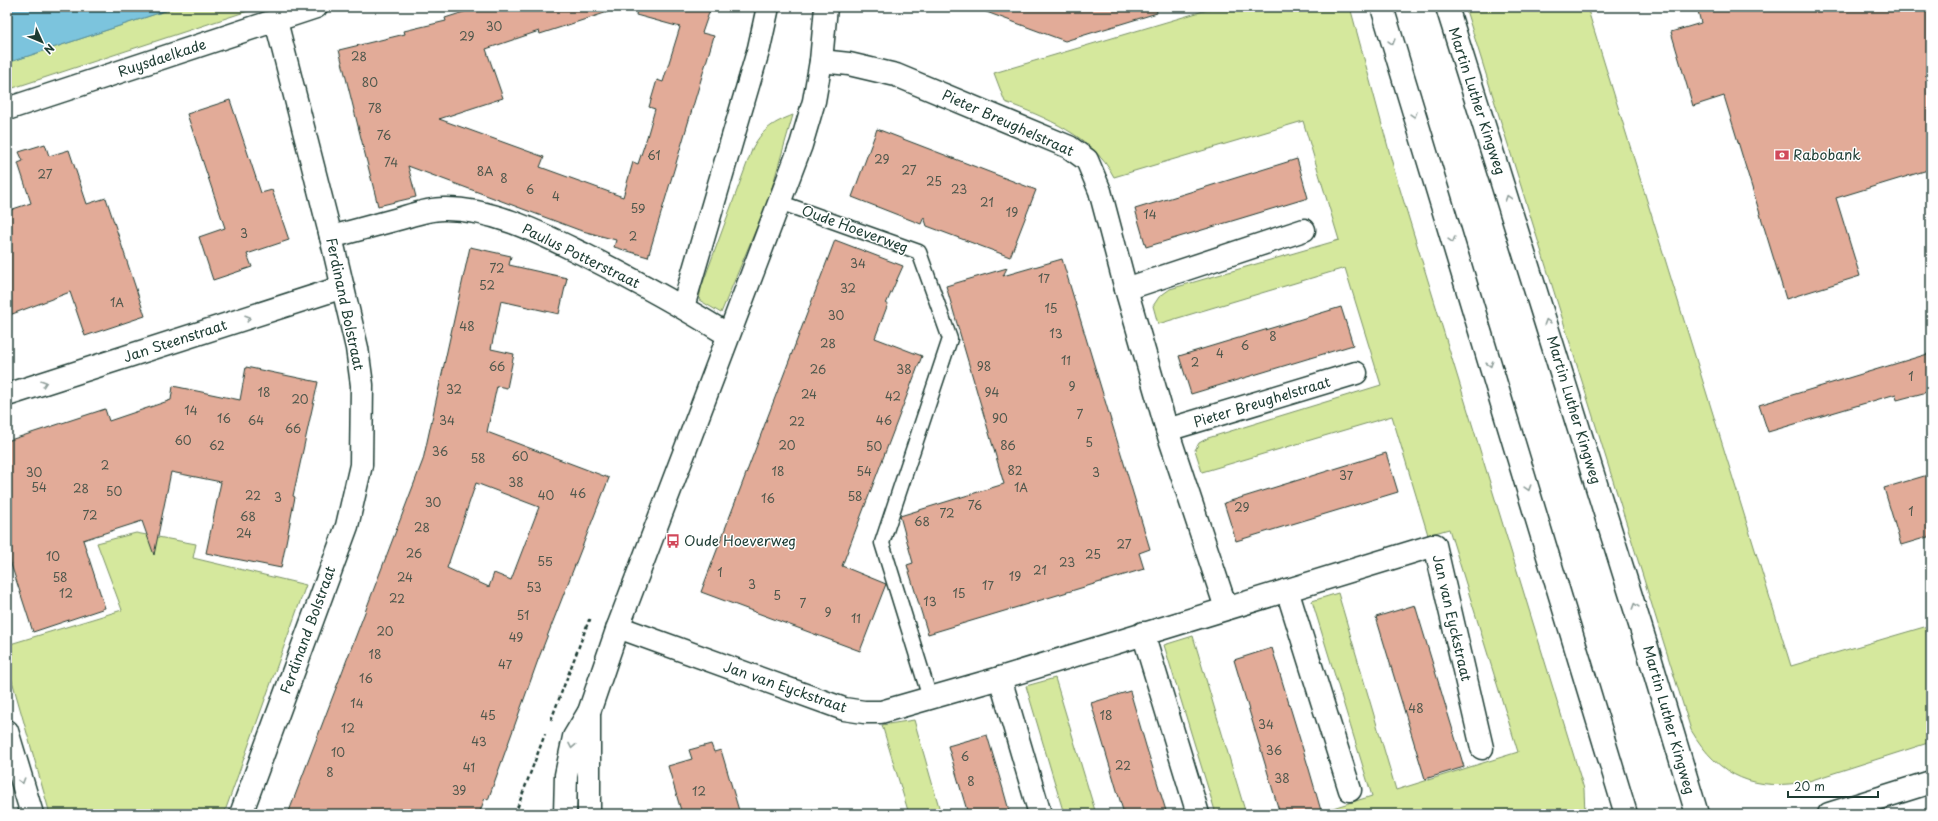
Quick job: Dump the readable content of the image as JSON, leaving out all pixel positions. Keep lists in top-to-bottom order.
{
  "streets": {
    "main road": [
      "Ruysdaelkade",
      "Martin Luther Kingweg",
      "Pieter Breughelstraat",
      "Paulus Potterstraat",
      "Ferdinand Bolstraat",
      "Jan Steenstraat",
      "Jan van Eyckstraat"
    ],
    "lane": ["Oude Hoeverweg"]
  },
  "crossings": [
    ["Ruysdaelkade", "Ferdinand Bolstraat"],
    ["Pieter Breughelstraat", "Jan van Eyckstraat"],
    ["Oude Hoeverweg", "Jan van Eyckstraat"],
    ["Paulus Potterstraat", "Ferdinand Bolstraat"],
    ["Ferdinand Bolstraat", "Jan Steenstraat"]
  ],
  "one_way": ["Jan Steenstraat"],
  "places": {
    "bank": ["Rabobank"],
    "bus stop": ["Oude Hoeverweg"]
  },
  "house_numbers": [
    "30",
    "29",
    "28",
    "80",
    "78",
    "76",
    "61",
    "29",
    "74",
    "27",
    "8A",
    "27",
    "8",
    "25",
    "6",
    "23",
    "4",
    "21",
    "59",
    "19",
    "14",
    "3",
    "2",
    "34",
    "72",
    "17",
    "52",
    "32",
    "1A",
    "15",
    "30",
    "48",
    "13",
    "8",
    "28",
    "6",
    "4",
    "11",
    "2",
    "66",
    "98",
    "26",
    "38",
    "1",
    "9",
    "32",
    "18",
    "94",
    "24",
    "42",
    "20",
    "14",
    "7",
    "16",
    "90",
    "64",
    "34",
    "46",
    "22",
    "66",
    "60",
    "5",
    "62",
    "20",
    "86",
    "50",
    "36",
    "60",
    "58",
    "2",
    "82",
    "18",
    "54",
    "30",
    "3",
    "37",
    "38",
    "54",
    "1A",
    "28",
    "50",
    "46",
    "22",
    "40",
    "58",
    "3",
    "16",
    "30",
    "76",
    "29",
    "1",
    "72",
    "72",
    "68",
    "68",
    "28",
    "24",
    "27",
    "26",
    "25",
    "10",
    "55",
    "23",
    "21",
    "1",
    "19",
    "58",
    "24",
    "3",
    "17",
    "53",
    "12",
    "15",
    "5",
    "22",
    "13",
    "7",
    "9",
    "51",
    "11",
    "20",
    "49",
    "18",
    "47",
    "16",
    "14",
    "48",
    "45",
    "18",
    "34",
    "12",
    "43",
    "36",
    "10",
    "6",
    "22",
    "41",
    "8",
    "38",
    "8",
    "39",
    "12"
  ],
  "scale_bar": "20 m",
  "north": "bottom right"
}
